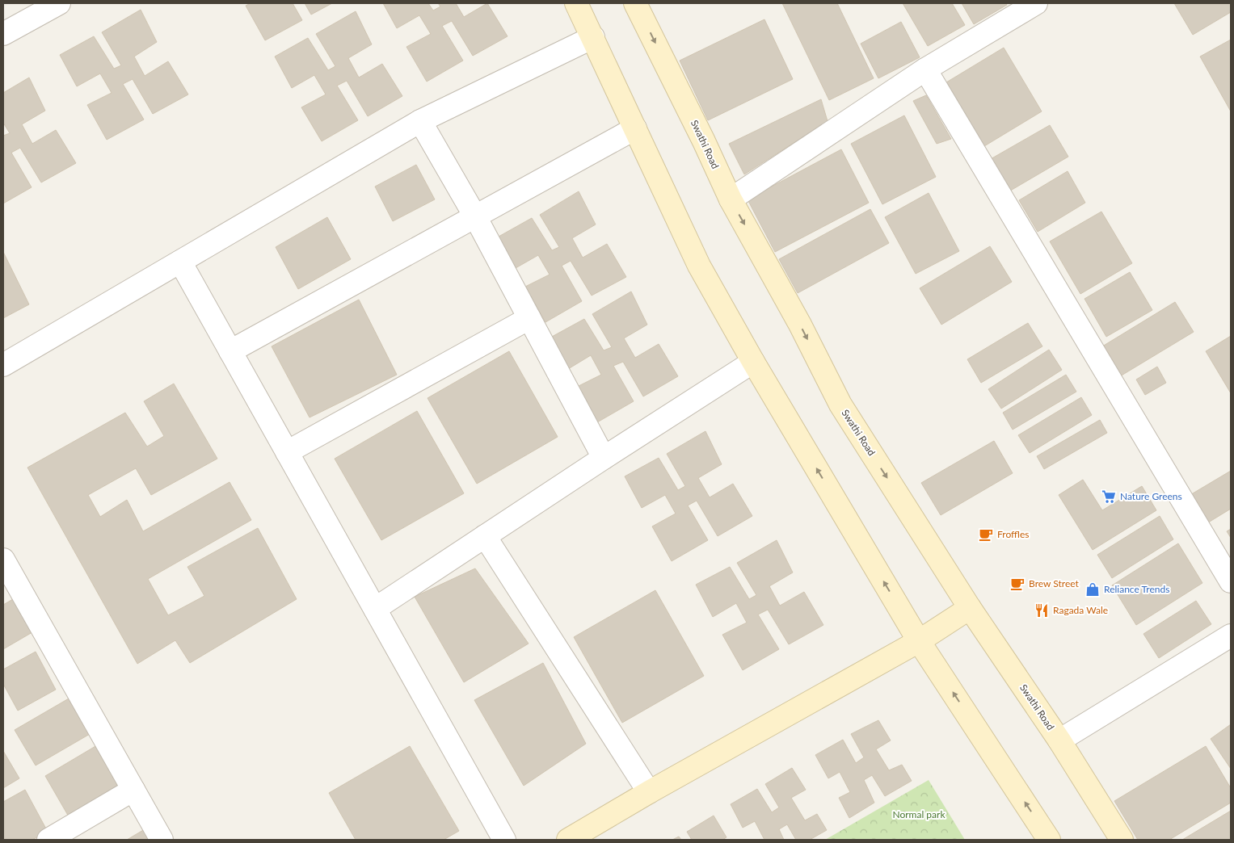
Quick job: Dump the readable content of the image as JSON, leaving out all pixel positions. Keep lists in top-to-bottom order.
{
  "streets": {
    "street": ["Swathi Road"]
  },
  "parks": ["Normal park"],
  "places": {
    "supermarket": ["Nature Greens"],
    "cafe": ["Froffles", "Brew Street"],
    "shop": ["Reliance Trends"],
    "restaurant": ["Ragada Wale"]
  }
}
